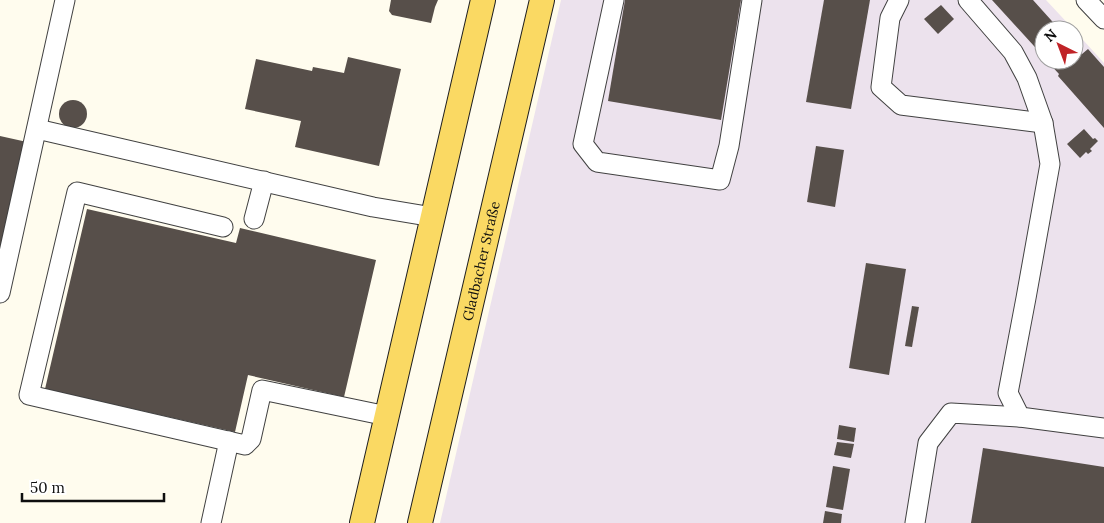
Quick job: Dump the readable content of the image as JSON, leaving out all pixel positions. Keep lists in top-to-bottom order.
{
  "streets": {
    "main road": ["Gladbacher Straße"]
  },
  "scale_bar": "50 m",
  "north": "top left"
}
